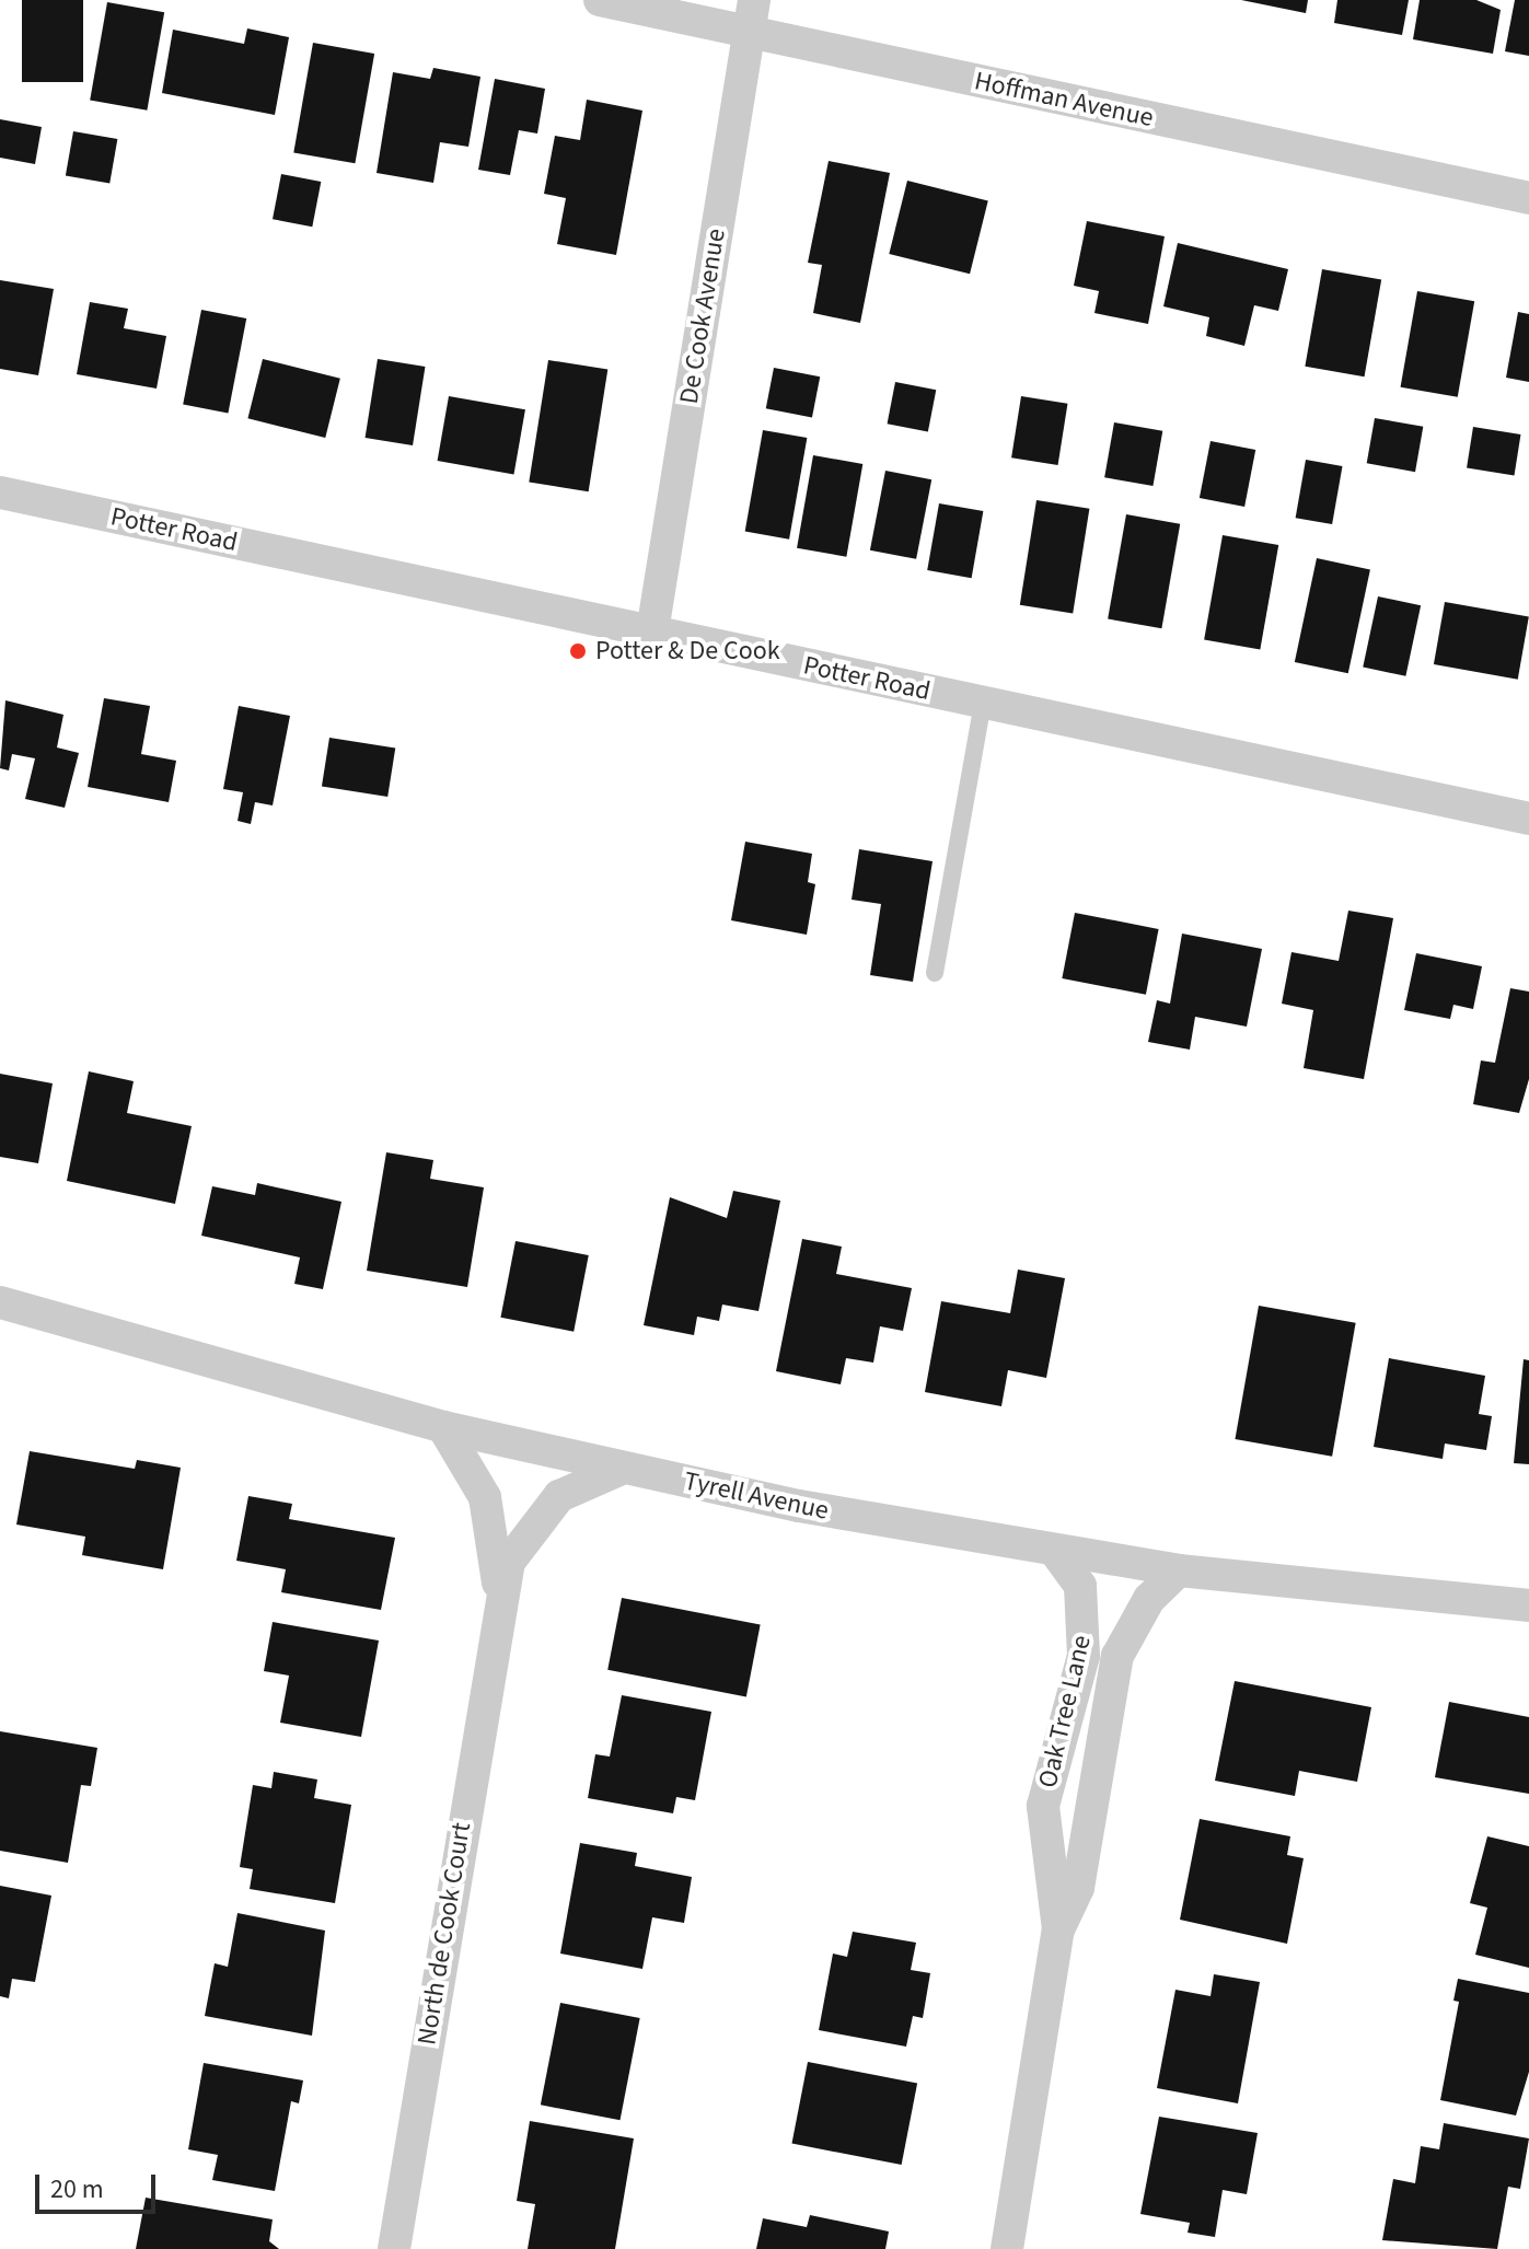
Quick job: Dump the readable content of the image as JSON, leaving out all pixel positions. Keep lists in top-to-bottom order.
{
  "streets": {
    "street": [
      "Hoffman Avenue",
      "De Cook Avenue",
      "Potter Road",
      "Tyrell Avenue",
      "Oak Tree Lane",
      "North de Cook Court"
    ]
  },
  "crossings": [
    ["Hoffman Avenue", "De Cook Avenue"],
    ["De Cook Avenue", "Potter Road"],
    ["Tyrell Avenue", "Oak Tree Lane"],
    ["Tyrell Avenue", "North de Cook Court"]
  ],
  "places": ["Potter & De Cook"],
  "scale_bar": "20 m"
}
